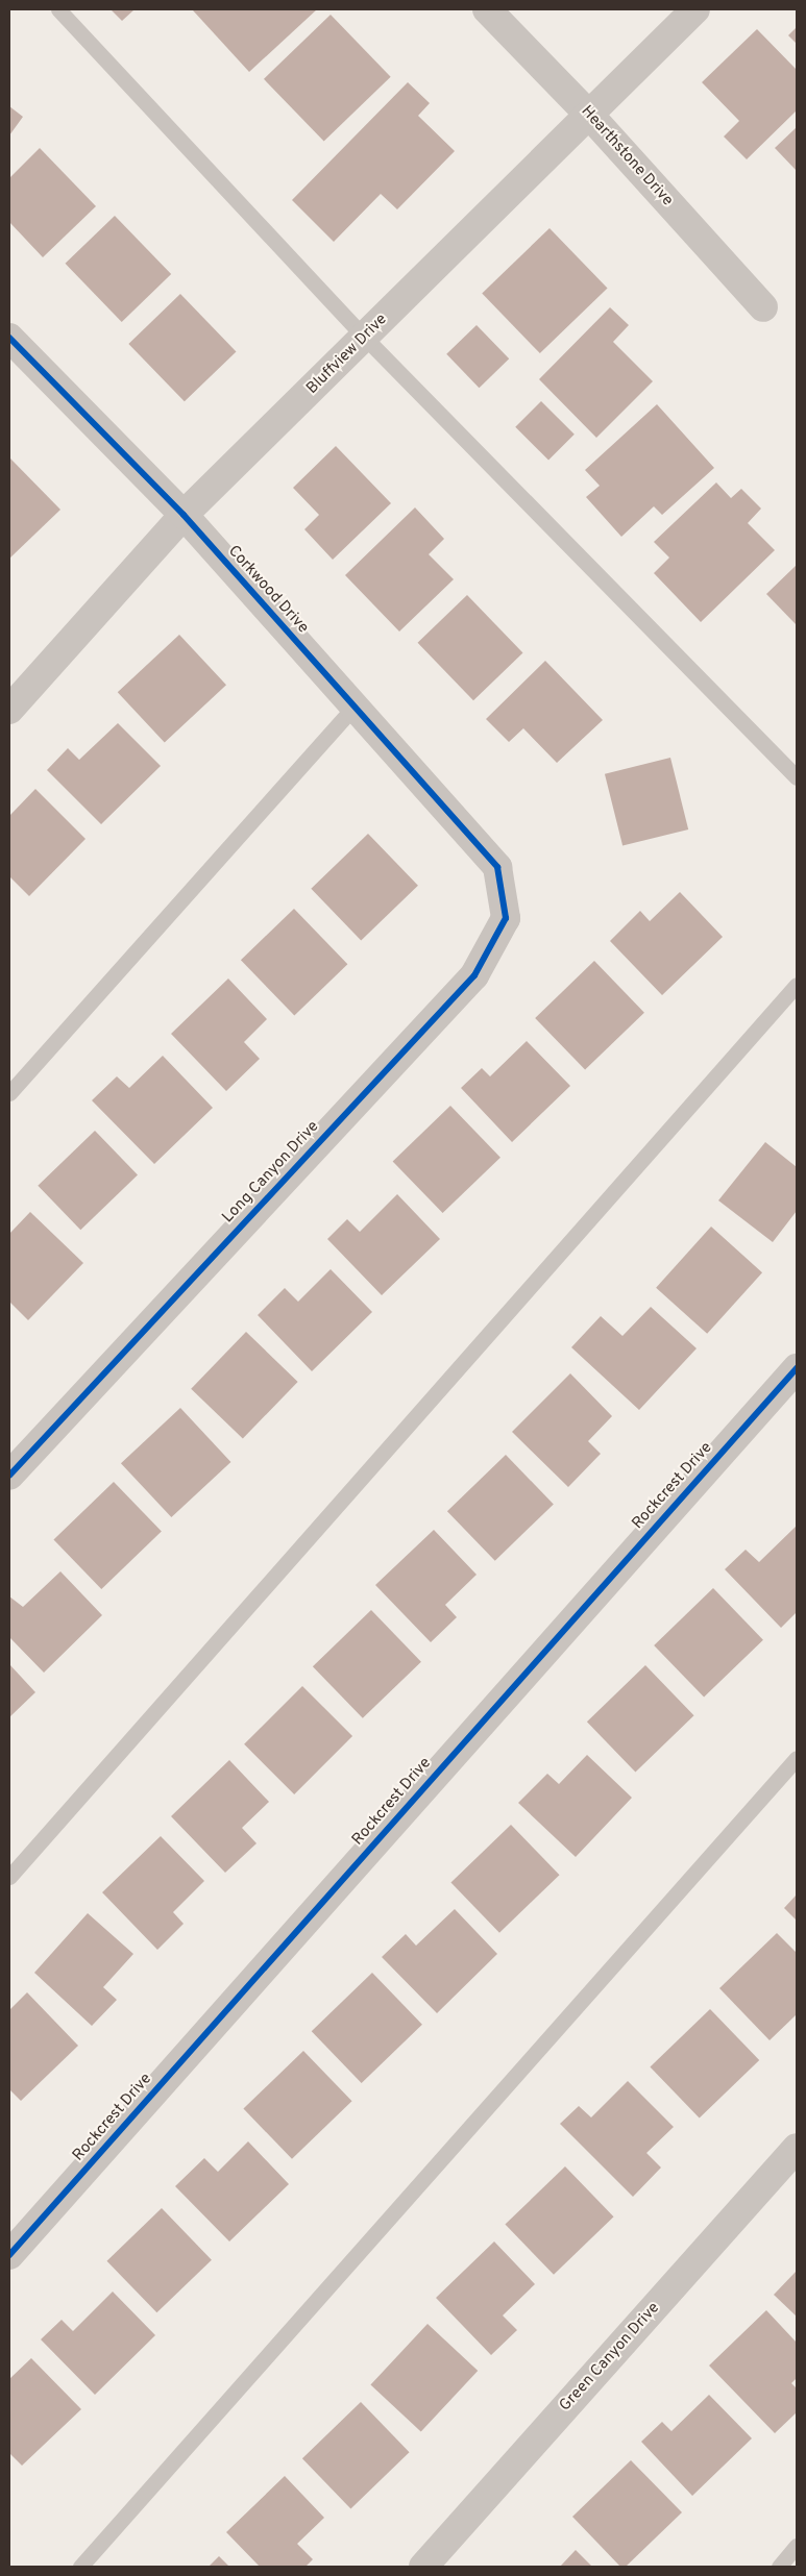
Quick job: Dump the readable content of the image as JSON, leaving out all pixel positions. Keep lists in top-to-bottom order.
{
  "streets": {
    "street": [
      "Hearthstone Drive",
      "Bluffview Drive",
      "Corkwood Drive",
      "Long Canyon Drive",
      "Rockcrest Drive",
      "Green Canyon Drive"
    ]
  },
  "crossings": [
    ["Hearthstone Drive", "Bluffview Drive"],
    ["Bluffview Drive", "Corkwood Drive"],
    ["Corkwood Drive", "Long Canyon Drive"]
  ]
}
